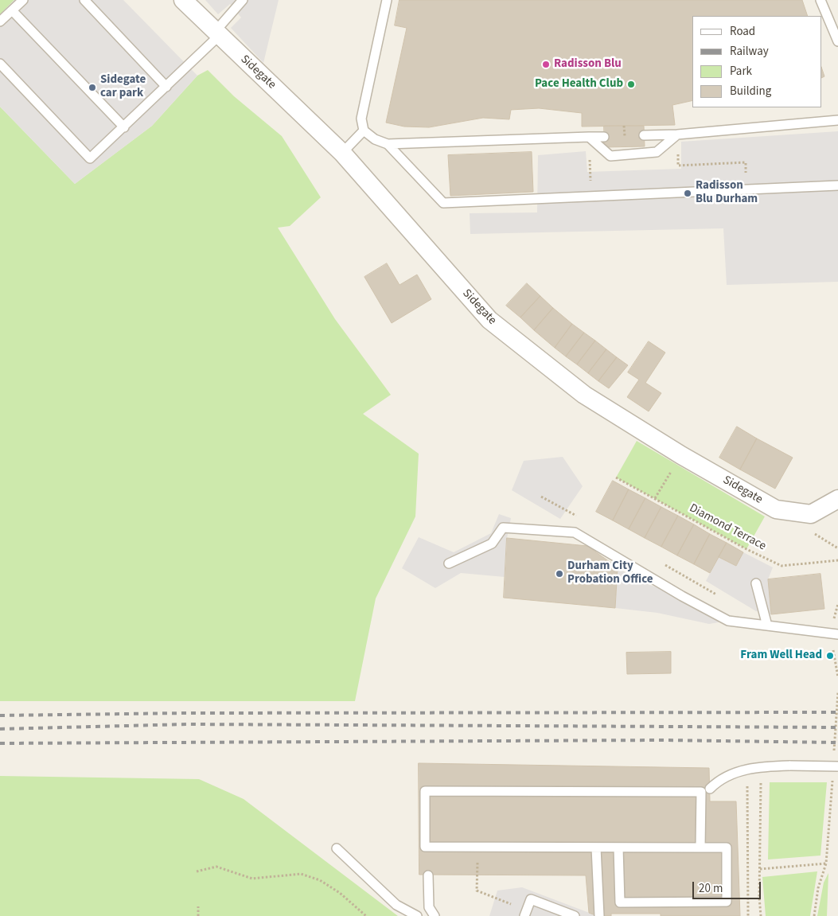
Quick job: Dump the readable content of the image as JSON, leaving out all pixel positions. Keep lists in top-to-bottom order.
{
  "streets": {
    "street": ["Sidegate"],
    "path": ["Diamond Terrace"]
  },
  "places": [
    "Radisson Blu",
    "Pace Health Club",
    "Sidegate car park",
    "Radisson Blu Durham",
    "Durham City Probation Office",
    "Fram Well Head"
  ],
  "legend": [
    "Road",
    "Railway",
    "Park",
    "Building"
  ],
  "scale_bar": "20 m"
}
